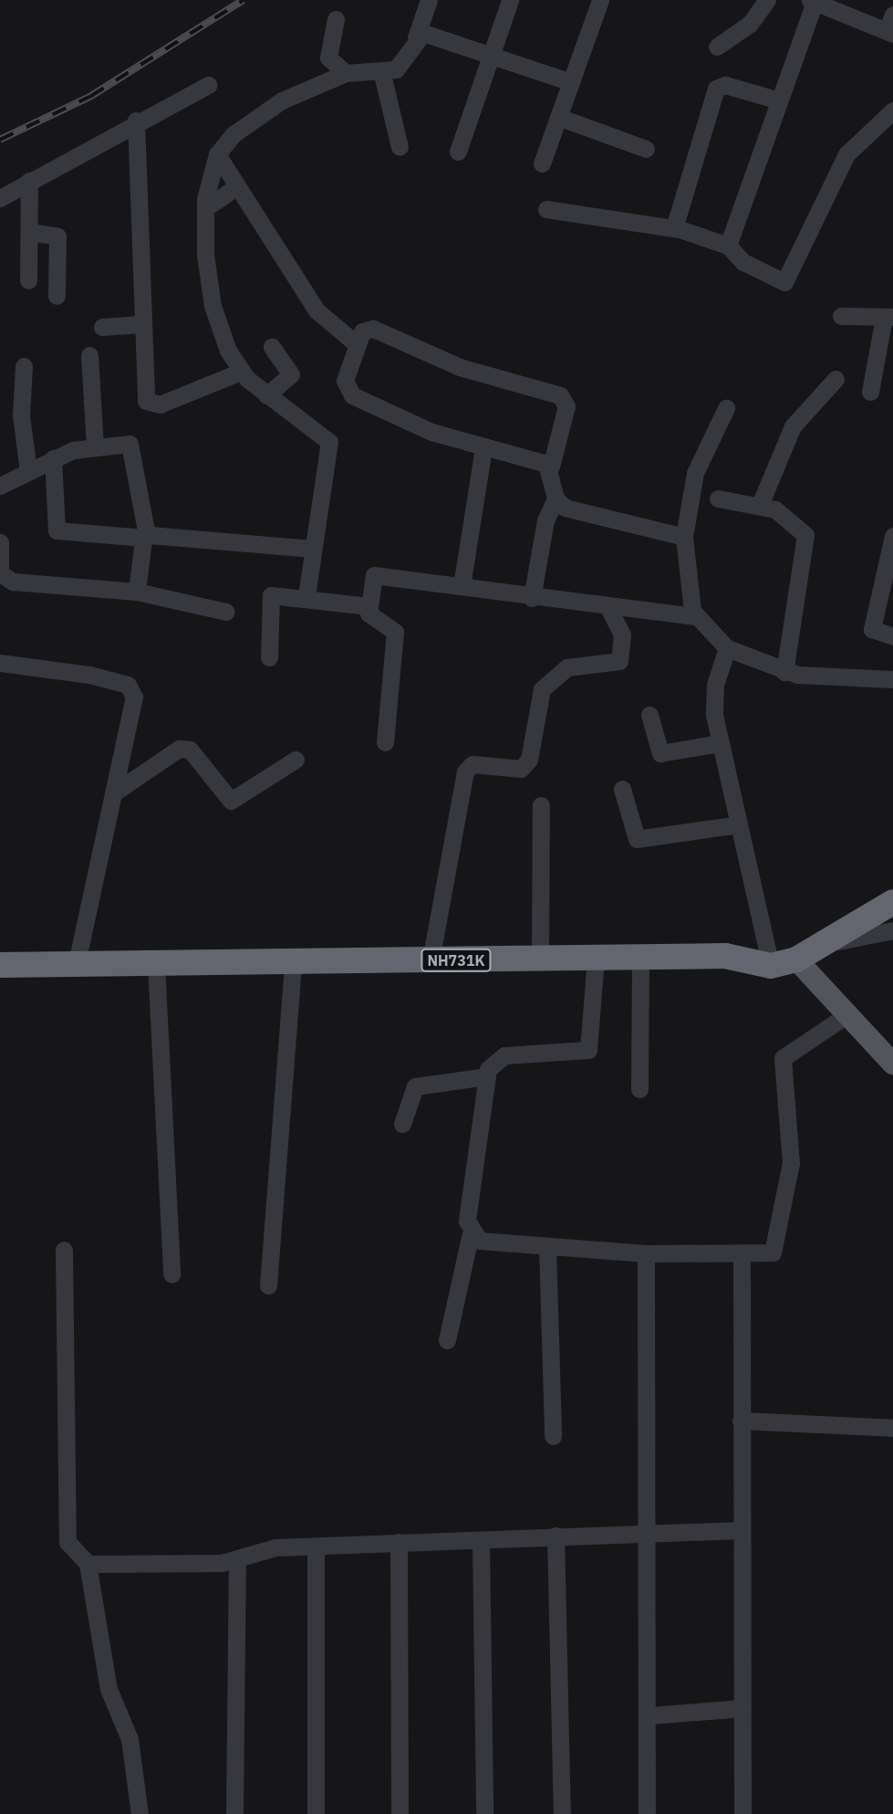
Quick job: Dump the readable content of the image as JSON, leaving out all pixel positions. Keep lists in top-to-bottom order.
{
  "streets": {
    "highway": ["NH731K"]
  }
}
